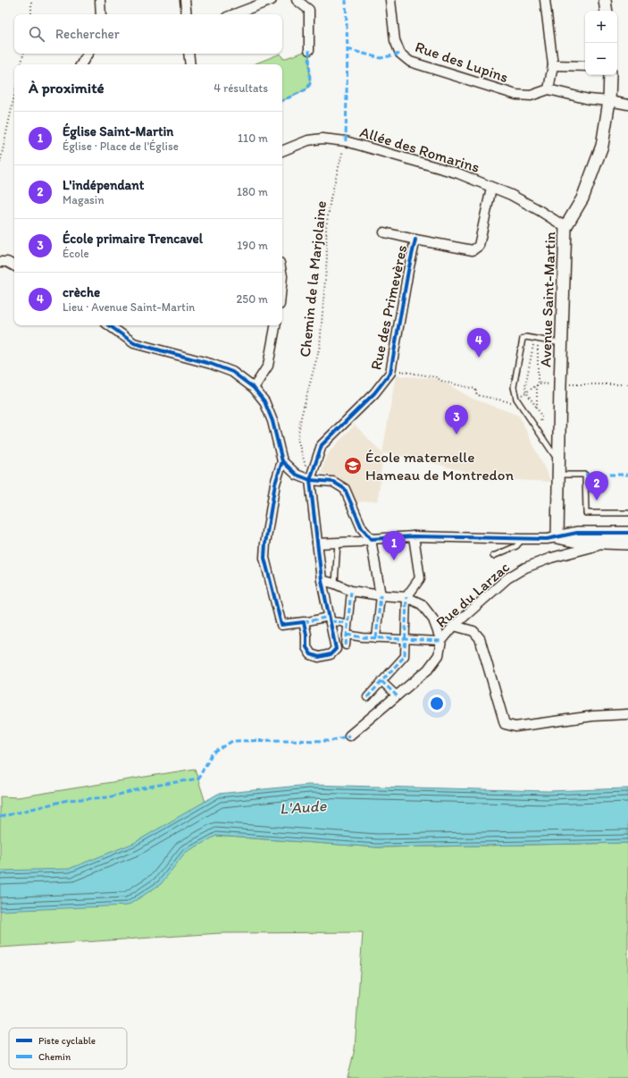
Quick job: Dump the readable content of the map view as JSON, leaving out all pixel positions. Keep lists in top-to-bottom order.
{
  "streets": {
    "street": [
      "Rue des Lupins",
      "Allée des Romarins",
      "Avenue Saint-Martin",
      "Rue des Primevères",
      "Rue du Larzac"
    ],
    "path": ["Chemin de la Marjolaine"]
  },
  "crossings": [
    ["Allée des Romarins", "Chemin de la Marjolaine"],
    ["Allée des Romarins", "Avenue Saint-Martin"],
    ["Allée des Romarins", "Rue des Primevères"],
    ["Chemin de la Marjolaine", "Rue des Primevères"]
  ],
  "water": ["L'Aude"],
  "places": {
    "school or university": ["École maternelle Hameau de Montredon"]
  },
  "legend": ["Piste cyclable", "Chemin"],
  "page": {
    "map_buttons": ["+", "−"],
    "search": "Rechercher",
    "heading": ["À proximité", "4 résultats"],
    "list": [
      {
        "mark": "1",
        "name": "Église Saint-Martin",
        "note": "Église · Place de l'Église",
        "value": "110 m"
      },
      {
        "mark": "2",
        "name": "L'indépendant",
        "note": "Magasin",
        "value": "180 m"
      },
      {
        "mark": "3",
        "name": "École primaire Trencavel",
        "note": "École",
        "value": "190 m"
      },
      {
        "mark": "4",
        "name": "crèche",
        "note": "Lieu · Avenue Saint-Martin",
        "value": "250 m"
      }
    ],
    "pins": [
      "4",
      "3",
      "2",
      "1"
    ]
  }
}
